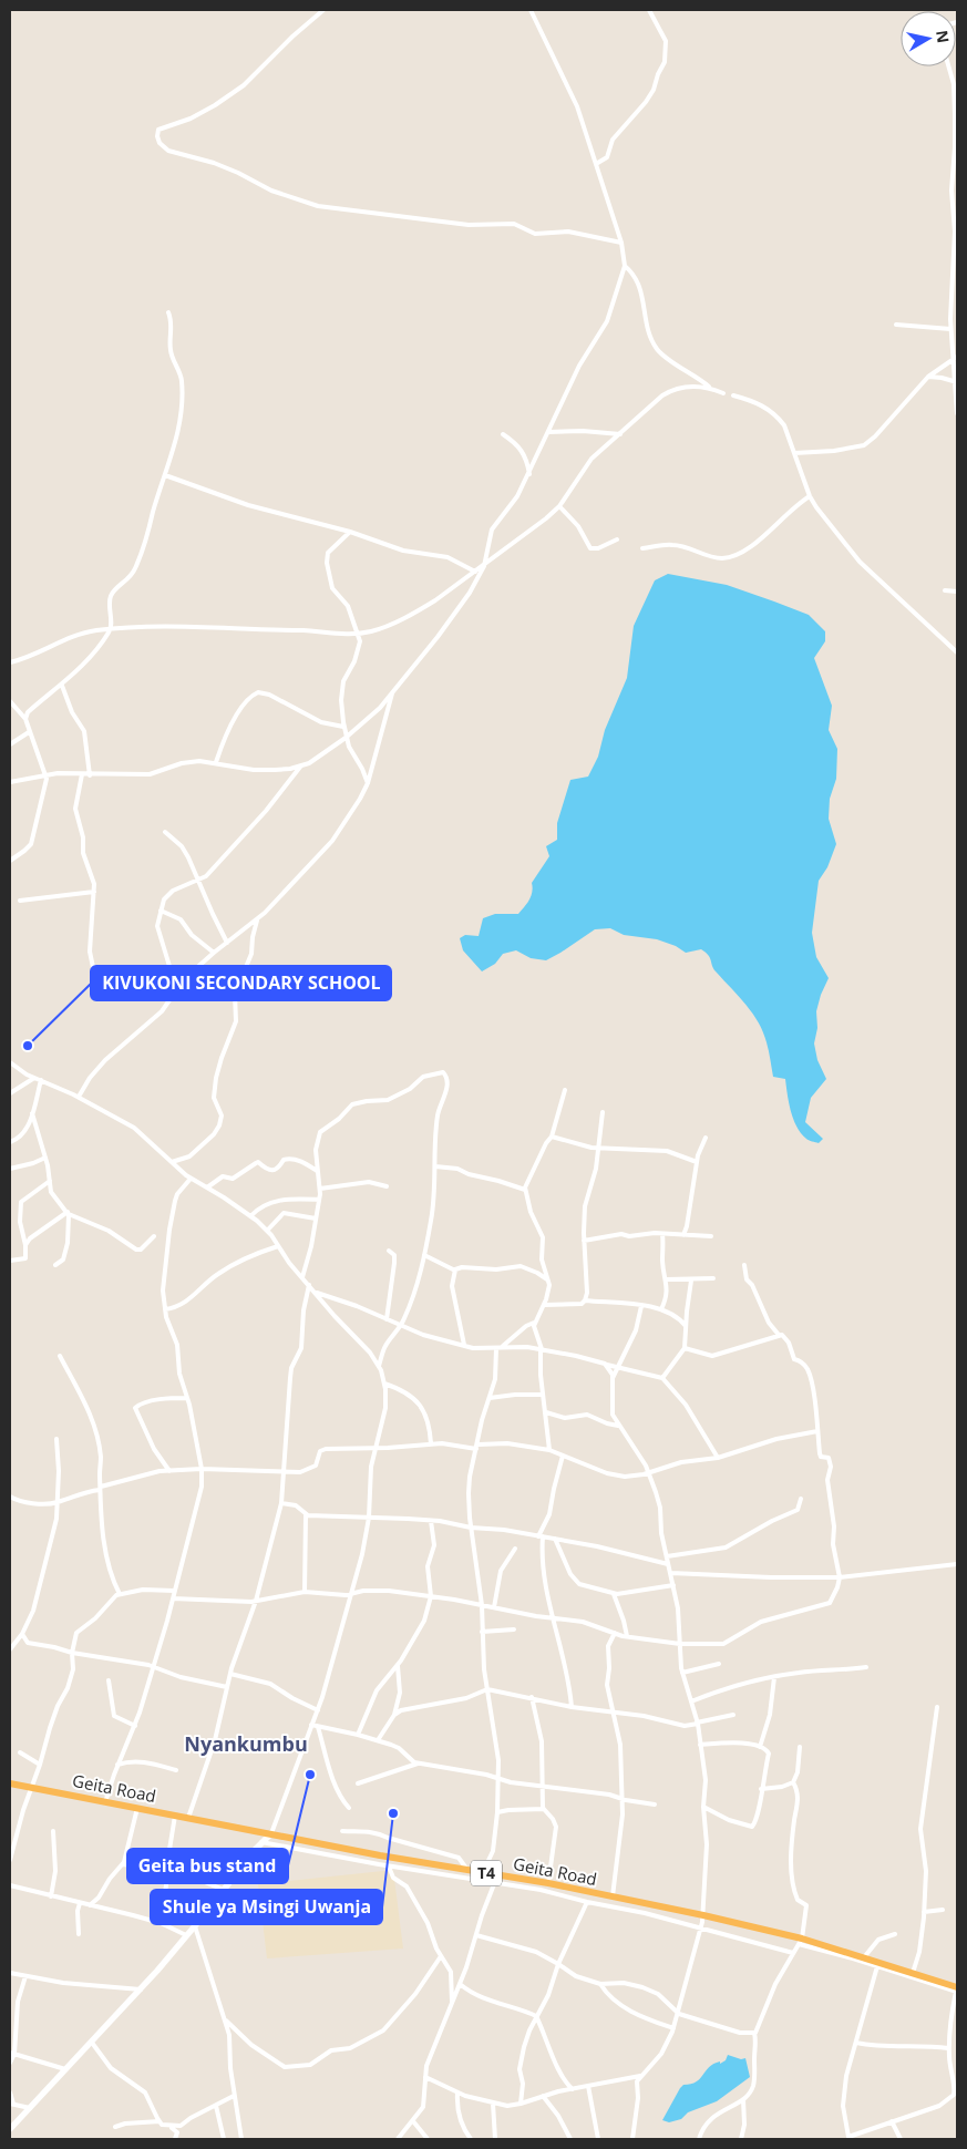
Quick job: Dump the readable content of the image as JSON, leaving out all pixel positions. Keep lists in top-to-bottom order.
{
  "streets": {
    "highway": ["Geita Road", "T4"]
  },
  "districts": ["Nyankumbu"],
  "places": ["KIVUKONI SECONDARY SCHOOL", "Geita bus stand", "Shule ya Msingi Uwanja"],
  "north": "right"
}
